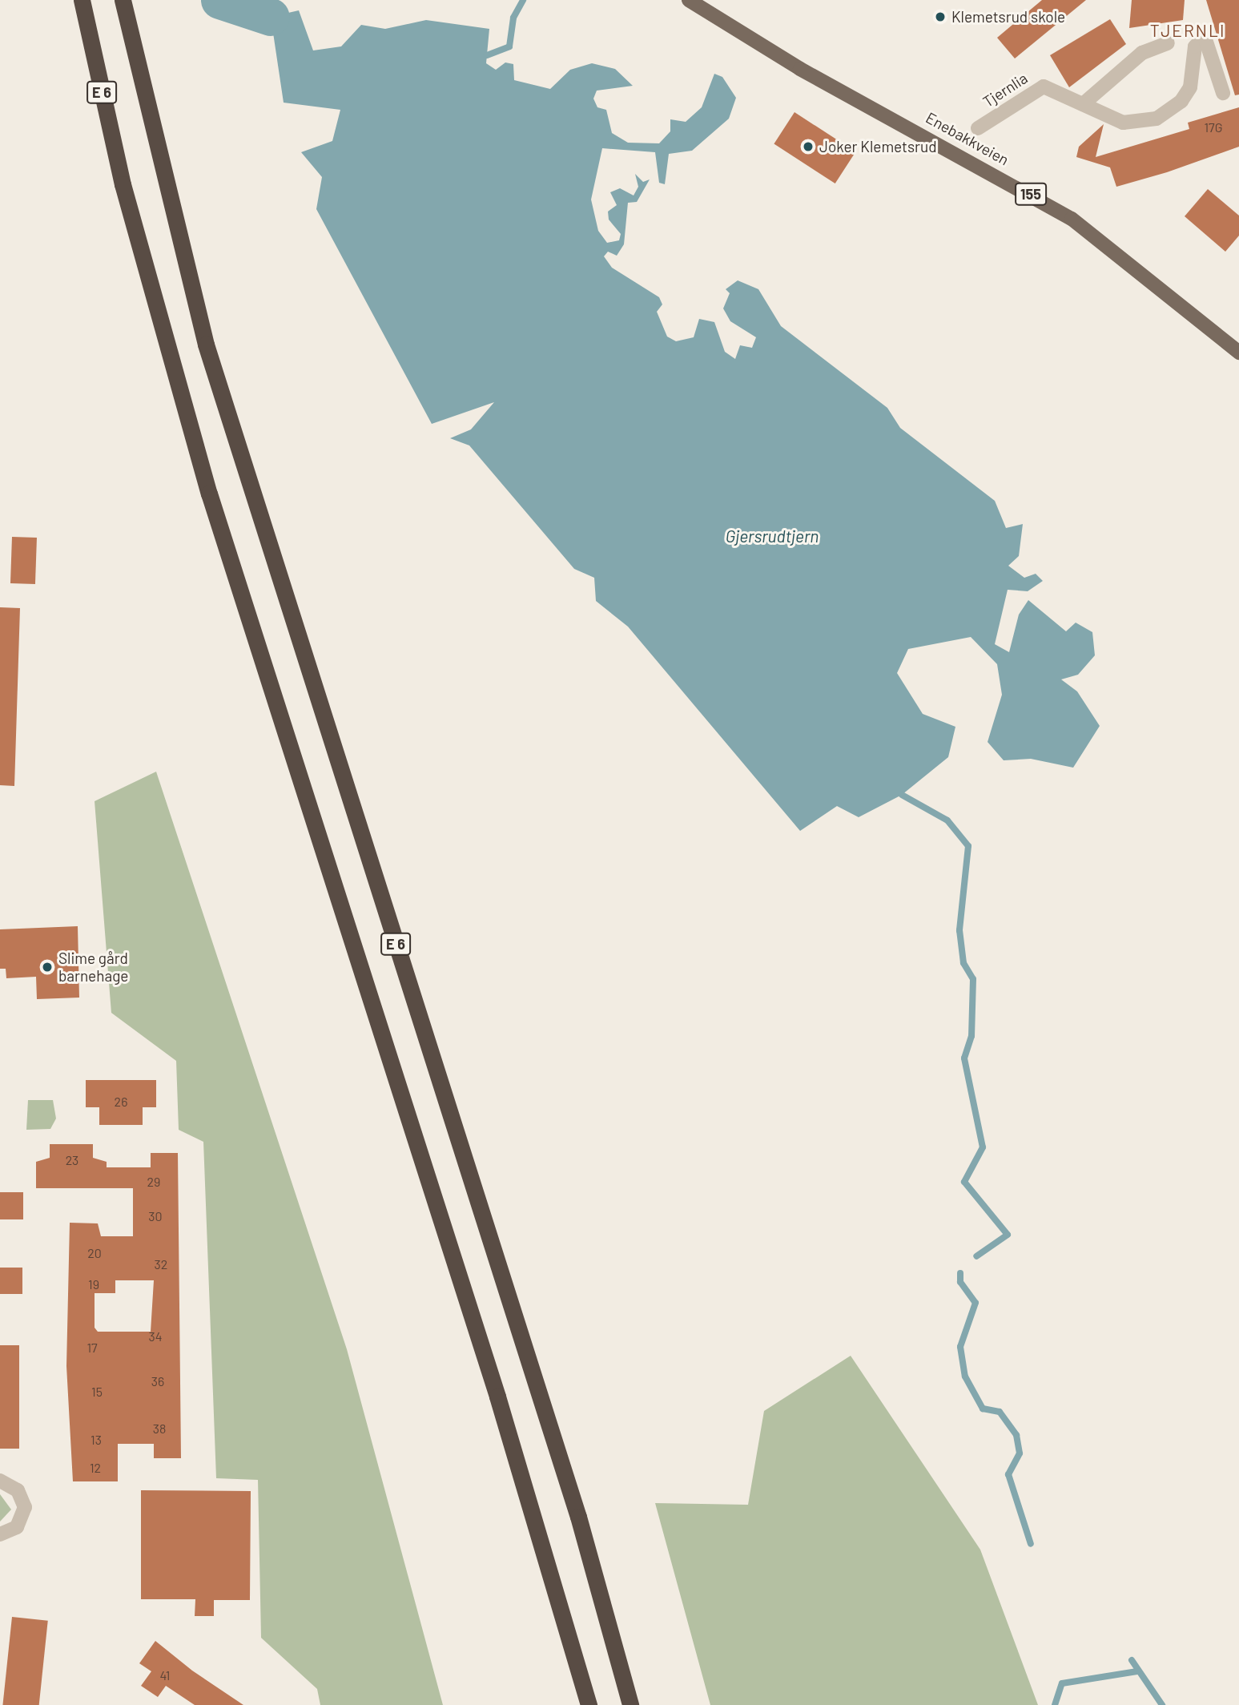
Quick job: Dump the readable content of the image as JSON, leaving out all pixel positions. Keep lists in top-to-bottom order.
{
  "streets": {
    "highway": ["E 6"],
    "main road": ["Enebakkveien", "155"],
    "street": ["Tjernlia"]
  },
  "districts": ["TJERNLI"],
  "water": ["Gjersrudtjern"],
  "places": ["Klemetsrud skole", "Joker Klemetsrud", "Slime gård barnehage"],
  "house_numbers": [
    "17G",
    "26",
    "23",
    "29",
    "30",
    "20",
    "32",
    "19",
    "34",
    "17",
    "36",
    "15",
    "38",
    "13",
    "12",
    "41"
  ]
}
